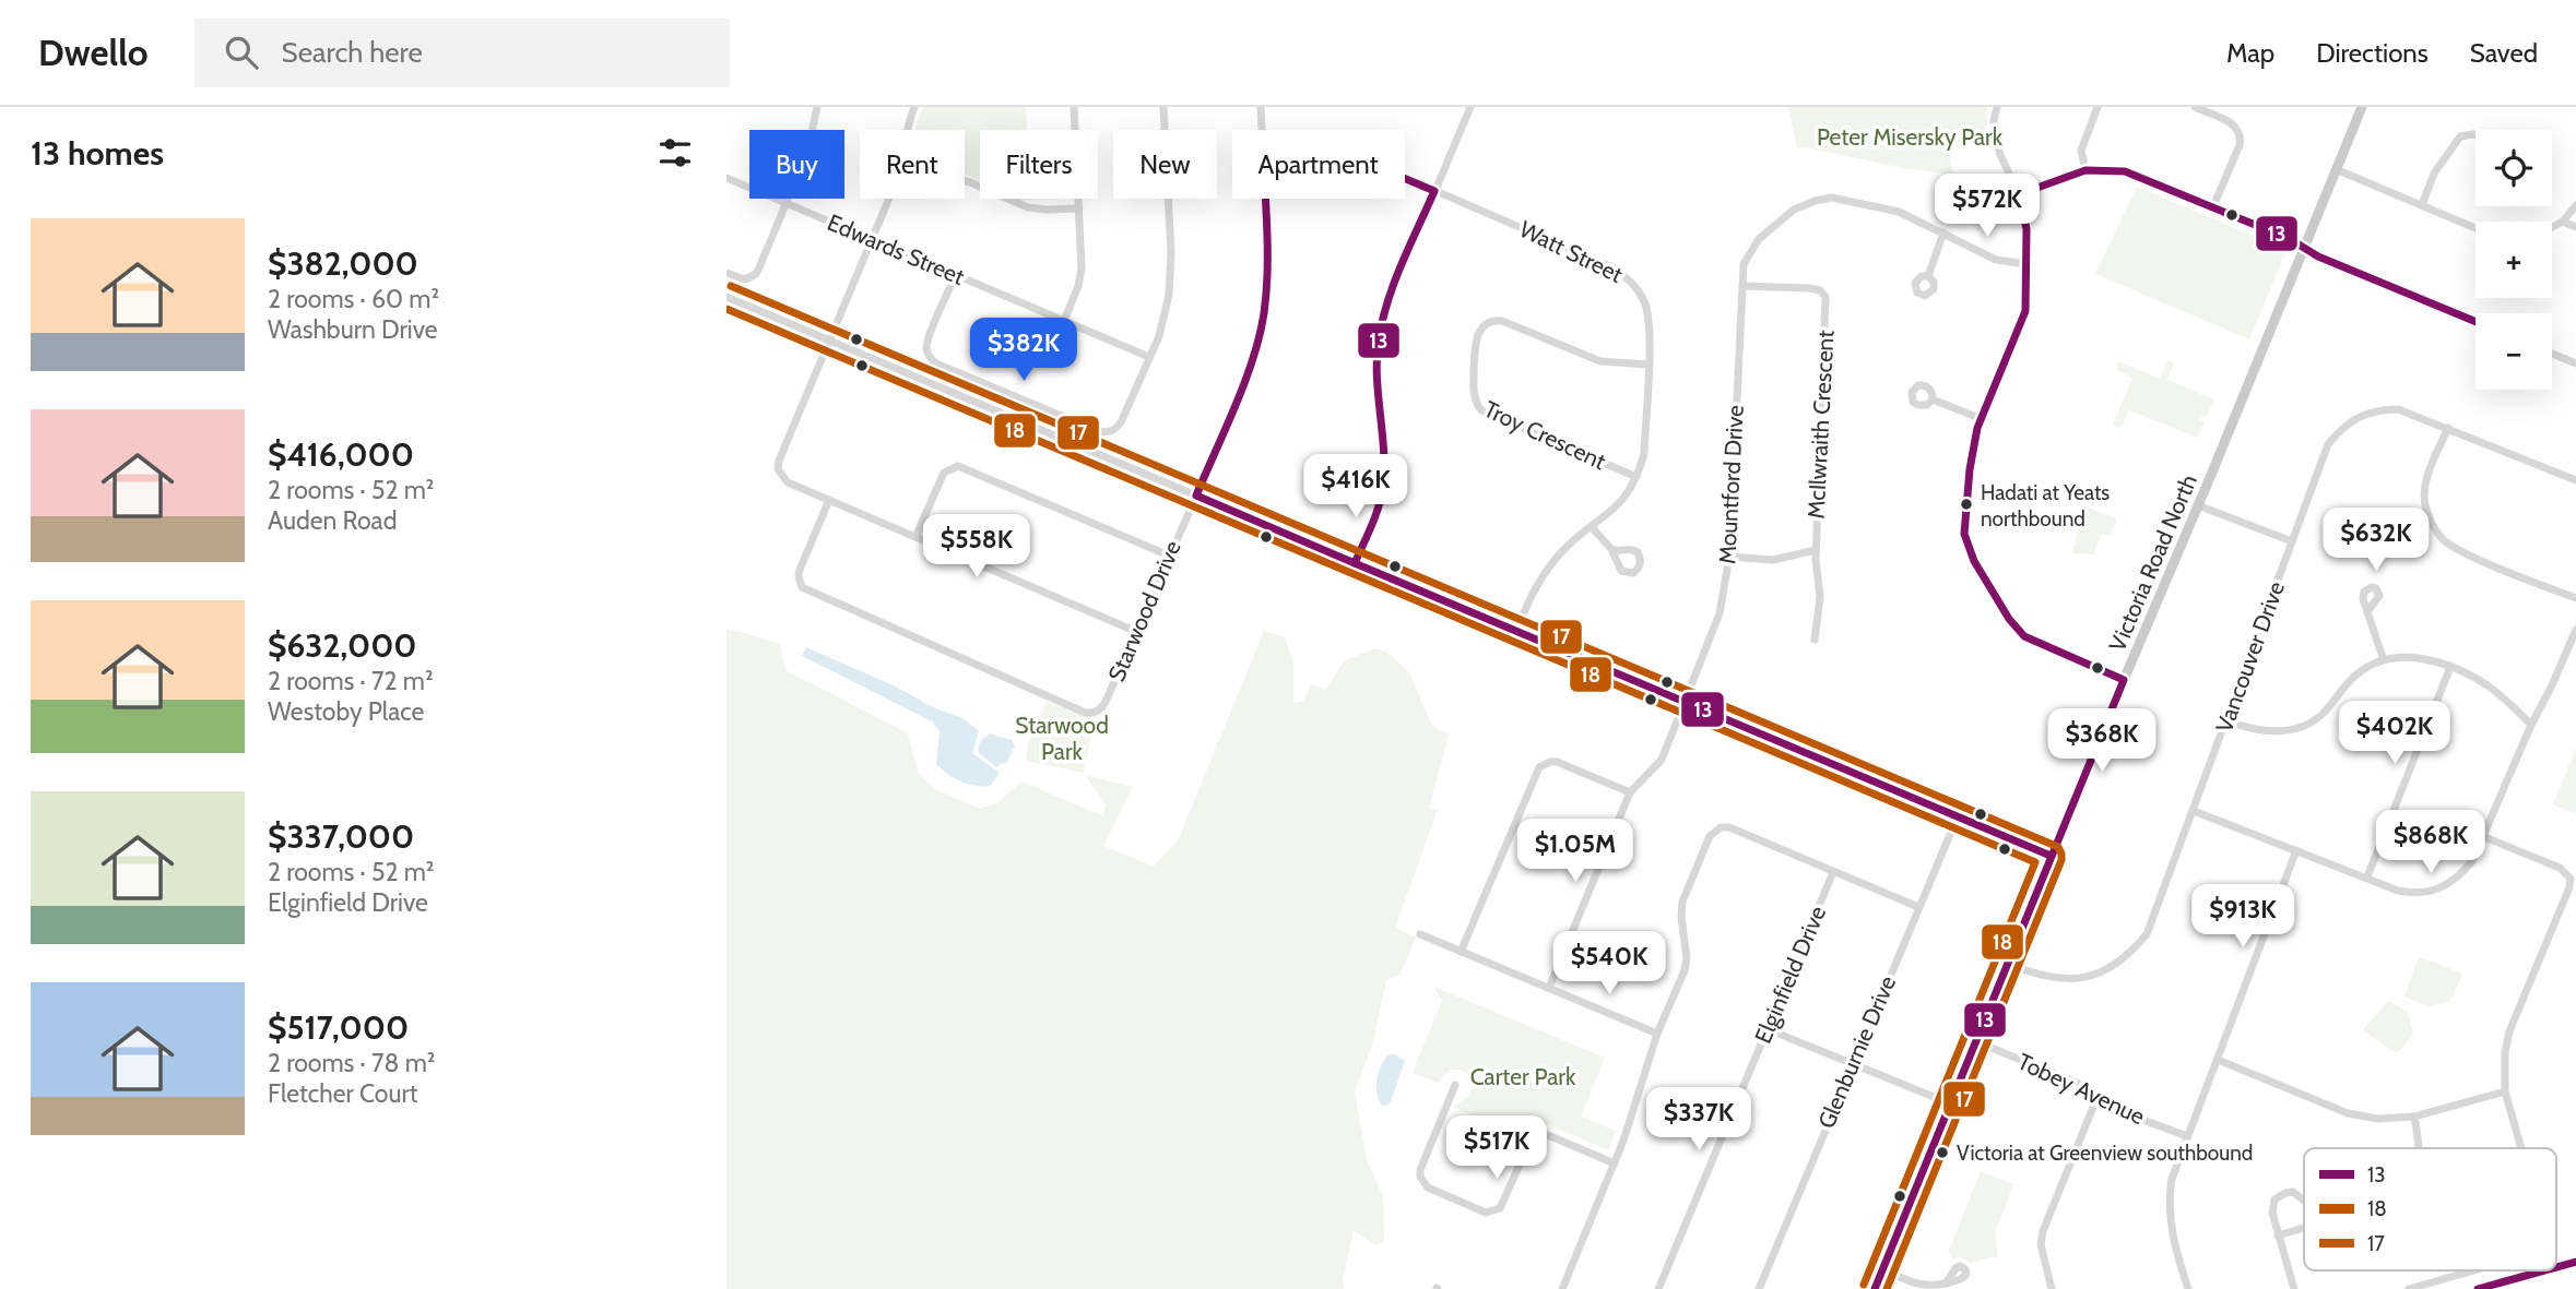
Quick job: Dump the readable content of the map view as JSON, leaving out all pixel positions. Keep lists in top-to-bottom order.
{
  "streets": {
    "main road": ["Victoria Road North"],
    "street": [
      "Edwards Street",
      "Watt Street",
      "McIlwraith Crescent",
      "Troy Crescent",
      "Mountford Drive",
      "Starwood Drive",
      "Vancouver Drive",
      "Elginfield Drive",
      "Glenburnie Drive",
      "Tobey Avenue"
    ]
  },
  "crossings": [
    ["Watt Street", "Troy Crescent"],
    ["McIlwraith Crescent", "Mountford Drive"],
    ["Victoria Road North", "Vancouver Drive"],
    ["Victoria Road North", "Tobey Avenue"]
  ],
  "parks": ["Peter Misersky Park", "Starwood Park", "Carter Park"],
  "places": ["Hadati at Yeats northbound", "Victoria at Greenview southbound"],
  "lines": ["transit line 13", "transit line 17", "transit line 18"],
  "legend": ["13", "18", "17"],
  "page": {
    "header": "Dwello",
    "search": "Search here",
    "nav": ["Map", "Directions", "Saved"],
    "heading": "13 homes",
    "map_buttons": ["+", "−"],
    "chip": [
      "Buy",
      "Rent",
      "Filters",
      "New",
      "Apartment"
    ],
    "price": [
      "$572K",
      "$382K",
      "$416K",
      "$632K",
      "$558K",
      "$402K",
      "$368K",
      "$868K",
      "$1.05M",
      "$913K",
      "$540K",
      "$337K",
      "$517K"
    ],
    "list": [
      {
        "name": "$382,000",
        "note": "2 rooms · 60 m² · Washburn Drive"
      },
      {
        "name": "$416,000",
        "note": "2 rooms · 52 m² · Auden Road"
      },
      {
        "name": "$632,000",
        "note": "2 rooms · 72 m² · Westoby Place"
      },
      {
        "name": "$337,000",
        "note": "2 rooms · 52 m² · Elginfield Drive"
      },
      {
        "name": "$517,000",
        "note": "2 rooms · 78 m² · Fletcher Court"
      }
    ]
  }
}
